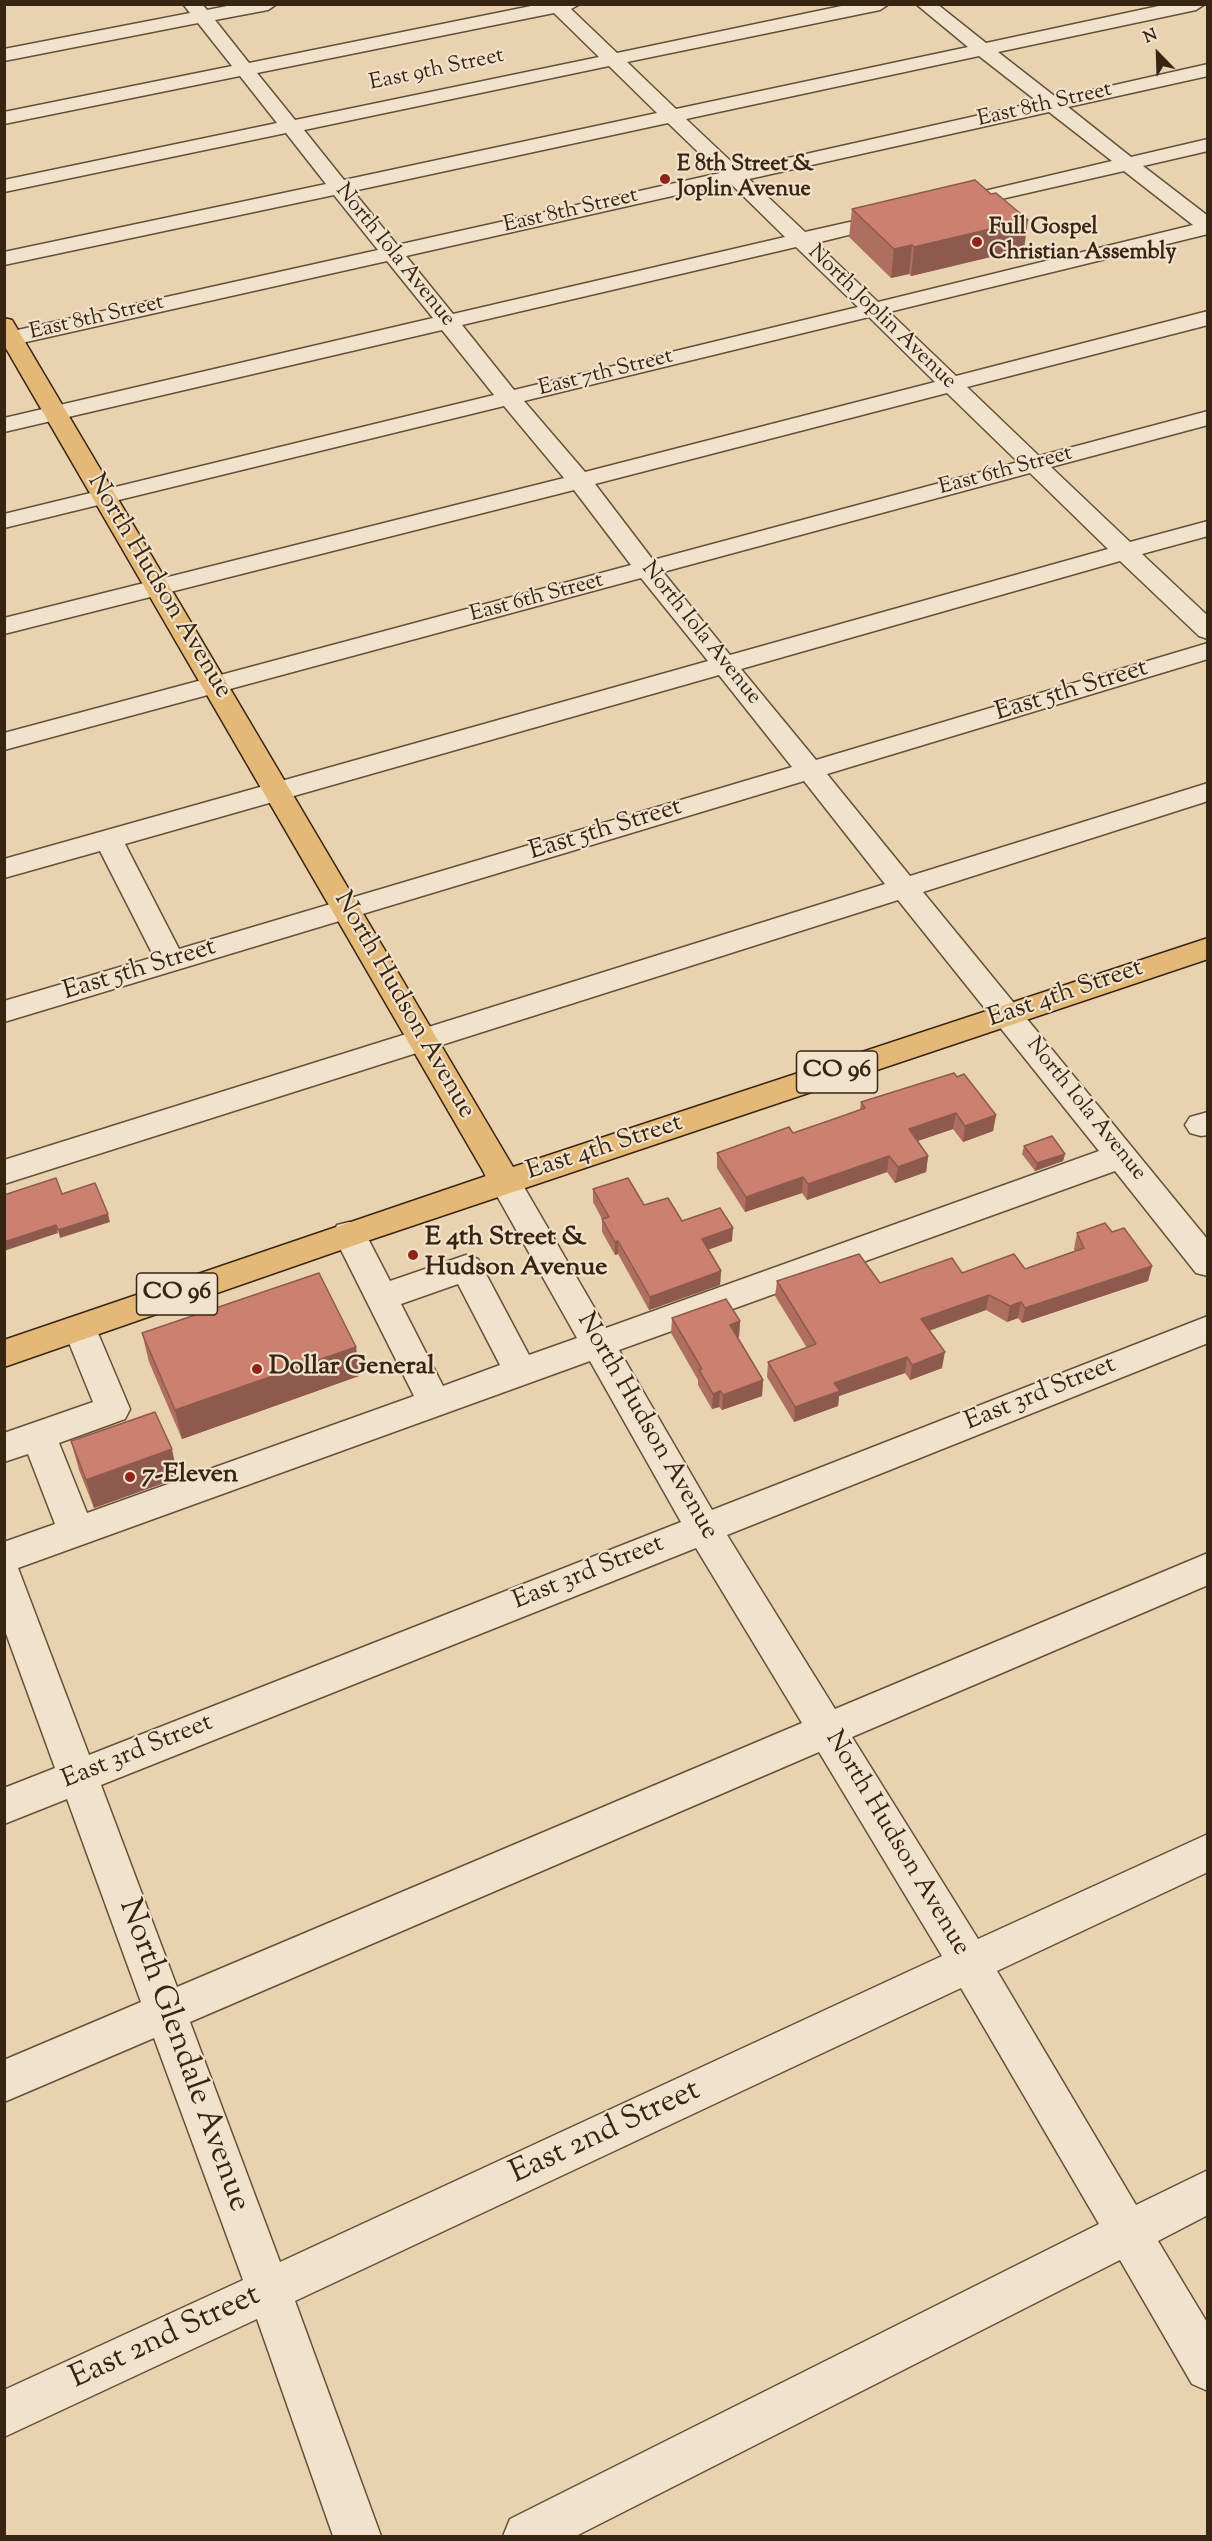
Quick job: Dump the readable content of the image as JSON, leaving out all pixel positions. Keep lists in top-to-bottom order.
{
  "streets": {
    "main road": ["North Hudson Avenue", "East 4th Street", "CO 96"],
    "street": [
      "East 9th Street",
      "East 8th Street",
      "North Iola Avenue",
      "North Joplin Avenue",
      "East 7th Street",
      "East 6th Street",
      "East 5th Street",
      "East 3rd Street",
      "North Glendale Avenue",
      "East 2nd Street"
    ]
  },
  "crossings": [
    ["East 9th Street", "North Iola Avenue"],
    ["East 9th Street", "North Joplin Avenue"],
    ["East 8th Street", "North Iola Avenue"],
    ["East 8th Street", "North Joplin Avenue"],
    ["East 8th Street", "North Hudson Avenue"],
    ["North Iola Avenue", "East 7th Street"],
    ["North Iola Avenue", "East 6th Street"],
    ["North Iola Avenue", "East 5th Street"],
    ["North Iola Avenue", "East 4th Street"],
    ["North Joplin Avenue", "East 7th Street"],
    ["North Joplin Avenue", "East 6th Street"],
    ["East 7th Street", "North Hudson Avenue"],
    ["East 6th Street", "North Hudson Avenue"],
    ["North Hudson Avenue", "East 5th Street"],
    ["North Hudson Avenue", "East 4th Street"],
    ["North Hudson Avenue", "East 3rd Street"],
    ["North Hudson Avenue", "East 2nd Street"],
    ["East 3rd Street", "North Glendale Avenue"],
    ["North Glendale Avenue", "East 2nd Street"]
  ],
  "places": [
    "E 8th Street & Joplin Avenue",
    "Full Gospel Christian Assembly",
    "E 4th Street & Hudson Avenue",
    "Dollar General",
    "7-Eleven"
  ],
  "north": "top left"
}
